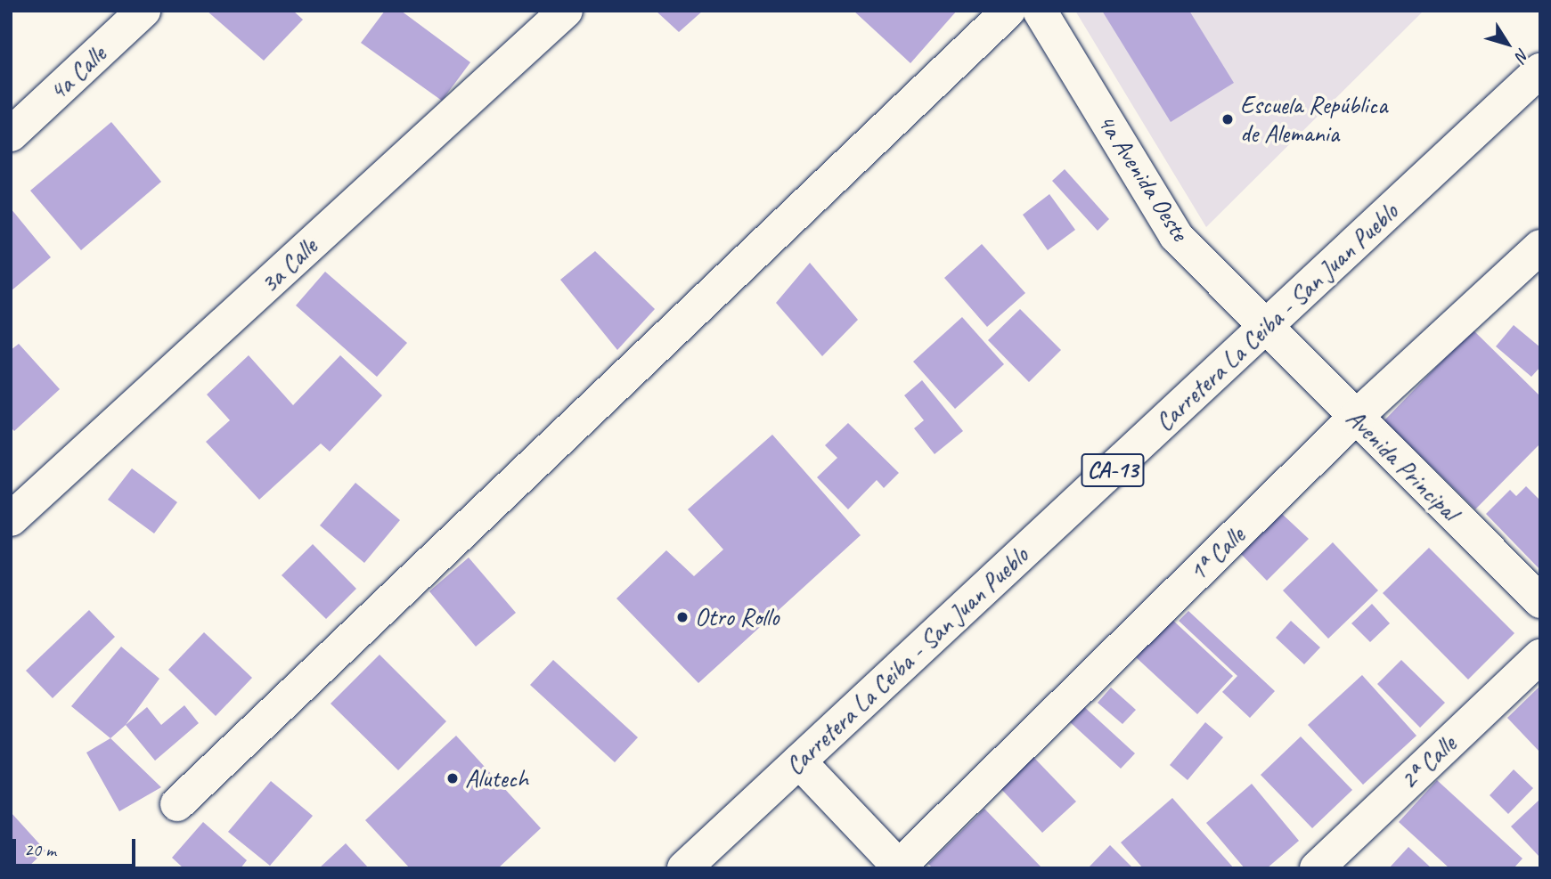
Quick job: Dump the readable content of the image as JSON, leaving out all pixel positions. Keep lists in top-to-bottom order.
{
  "streets": {
    "street": [
      "4a Calle",
      "4a Avenida Oeste",
      "3a Calle",
      "Carretera La Ceiba - San Juan Pueblo",
      "Avenida Principal",
      "CA-13",
      "1ª Calle",
      "2ª Calle"
    ]
  },
  "crossings": [
    ["4a Avenida Oeste", "Carretera La Ceiba - San Juan Pueblo"],
    ["4a Avenida Oeste", "Avenida Principal"],
    ["Carretera La Ceiba - San Juan Pueblo", "Avenida Principal"],
    ["Avenida Principal", "1ª Calle"]
  ],
  "places": ["Escuela República de Alemania", "Otro Rollo", "Alutech"],
  "scale_bar": "20 m",
  "north": "bottom right"
}
